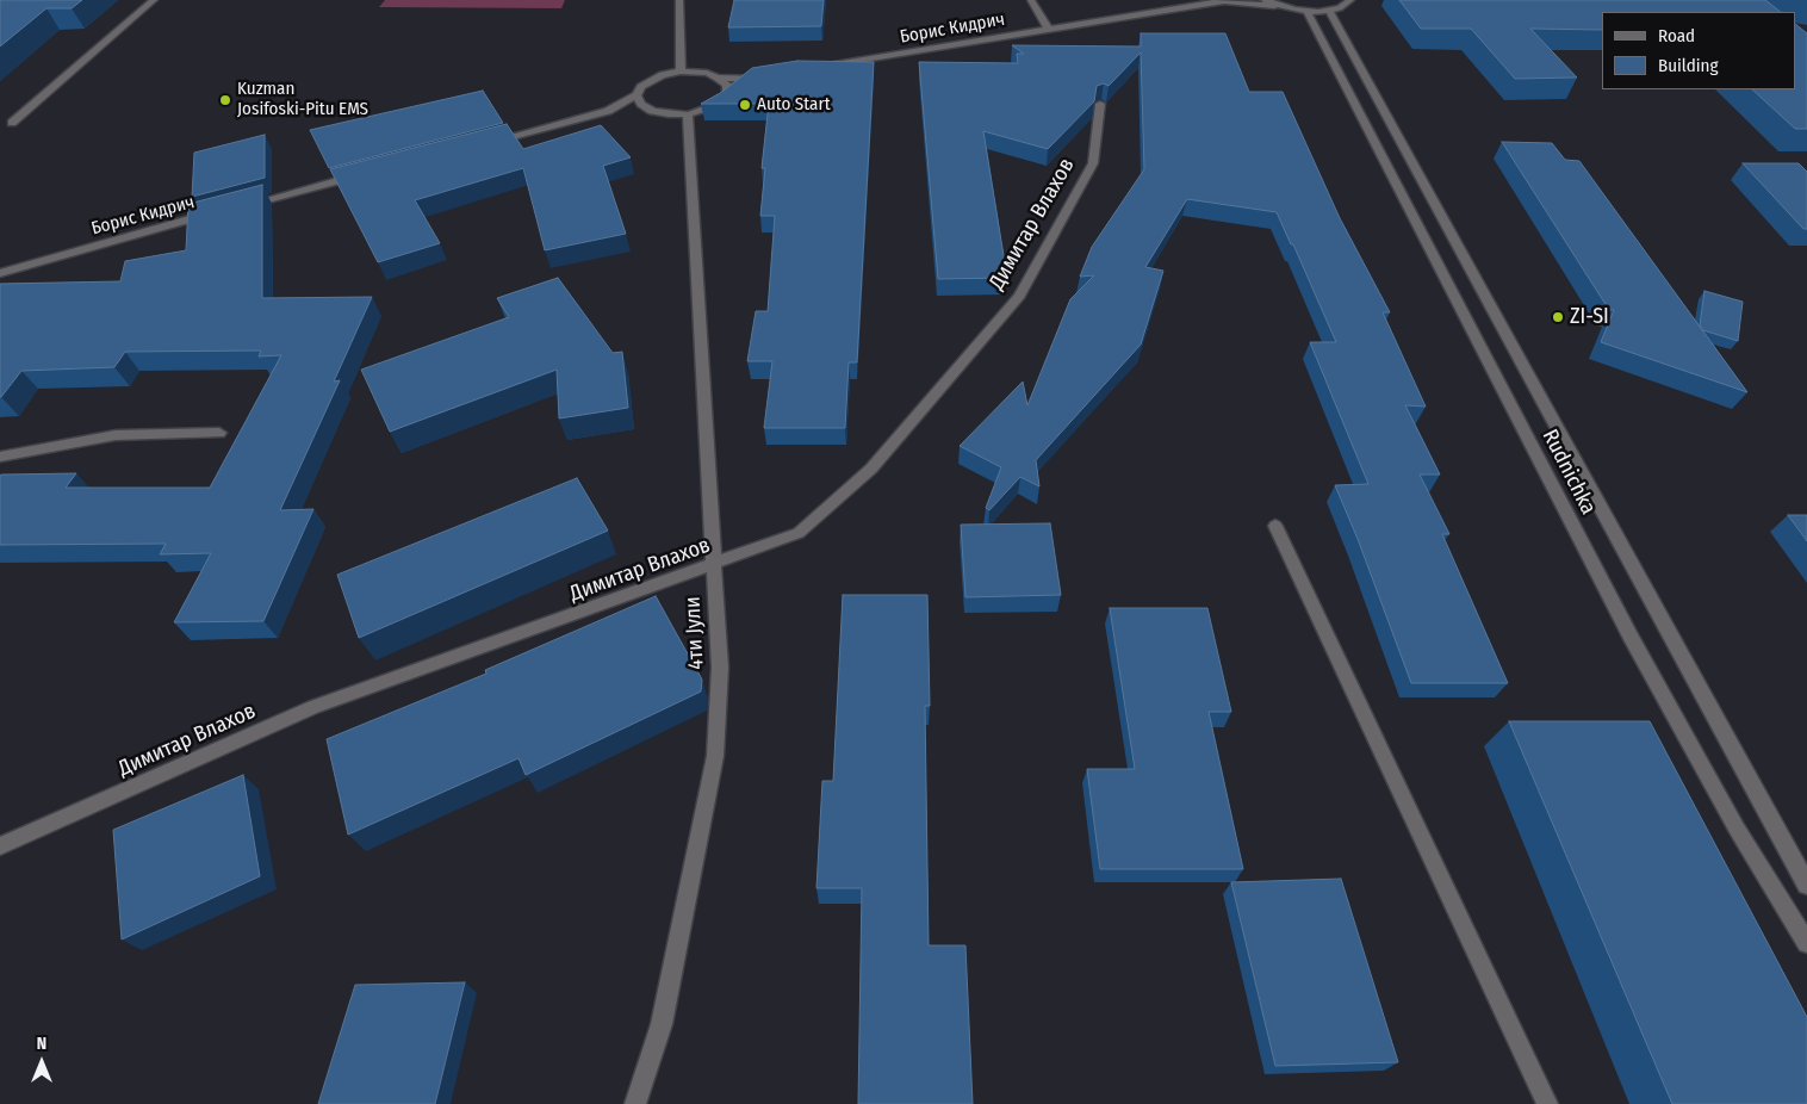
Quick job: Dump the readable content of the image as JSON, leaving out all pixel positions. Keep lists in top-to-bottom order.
{
  "streets": {
    "street": [
      "Борис Кидрич",
      "Димитар Влахов",
      "Rudnichka",
      "4ти Јули"
    ]
  },
  "crossings": [
    ["Димитар Влахов", "4ти Јули"]
  ],
  "places": ["Kuzman Josifoski-Pitu EMS", "Auto Start", "ZI-SI"],
  "legend": ["Road", "Building"],
  "north": "top"
}
